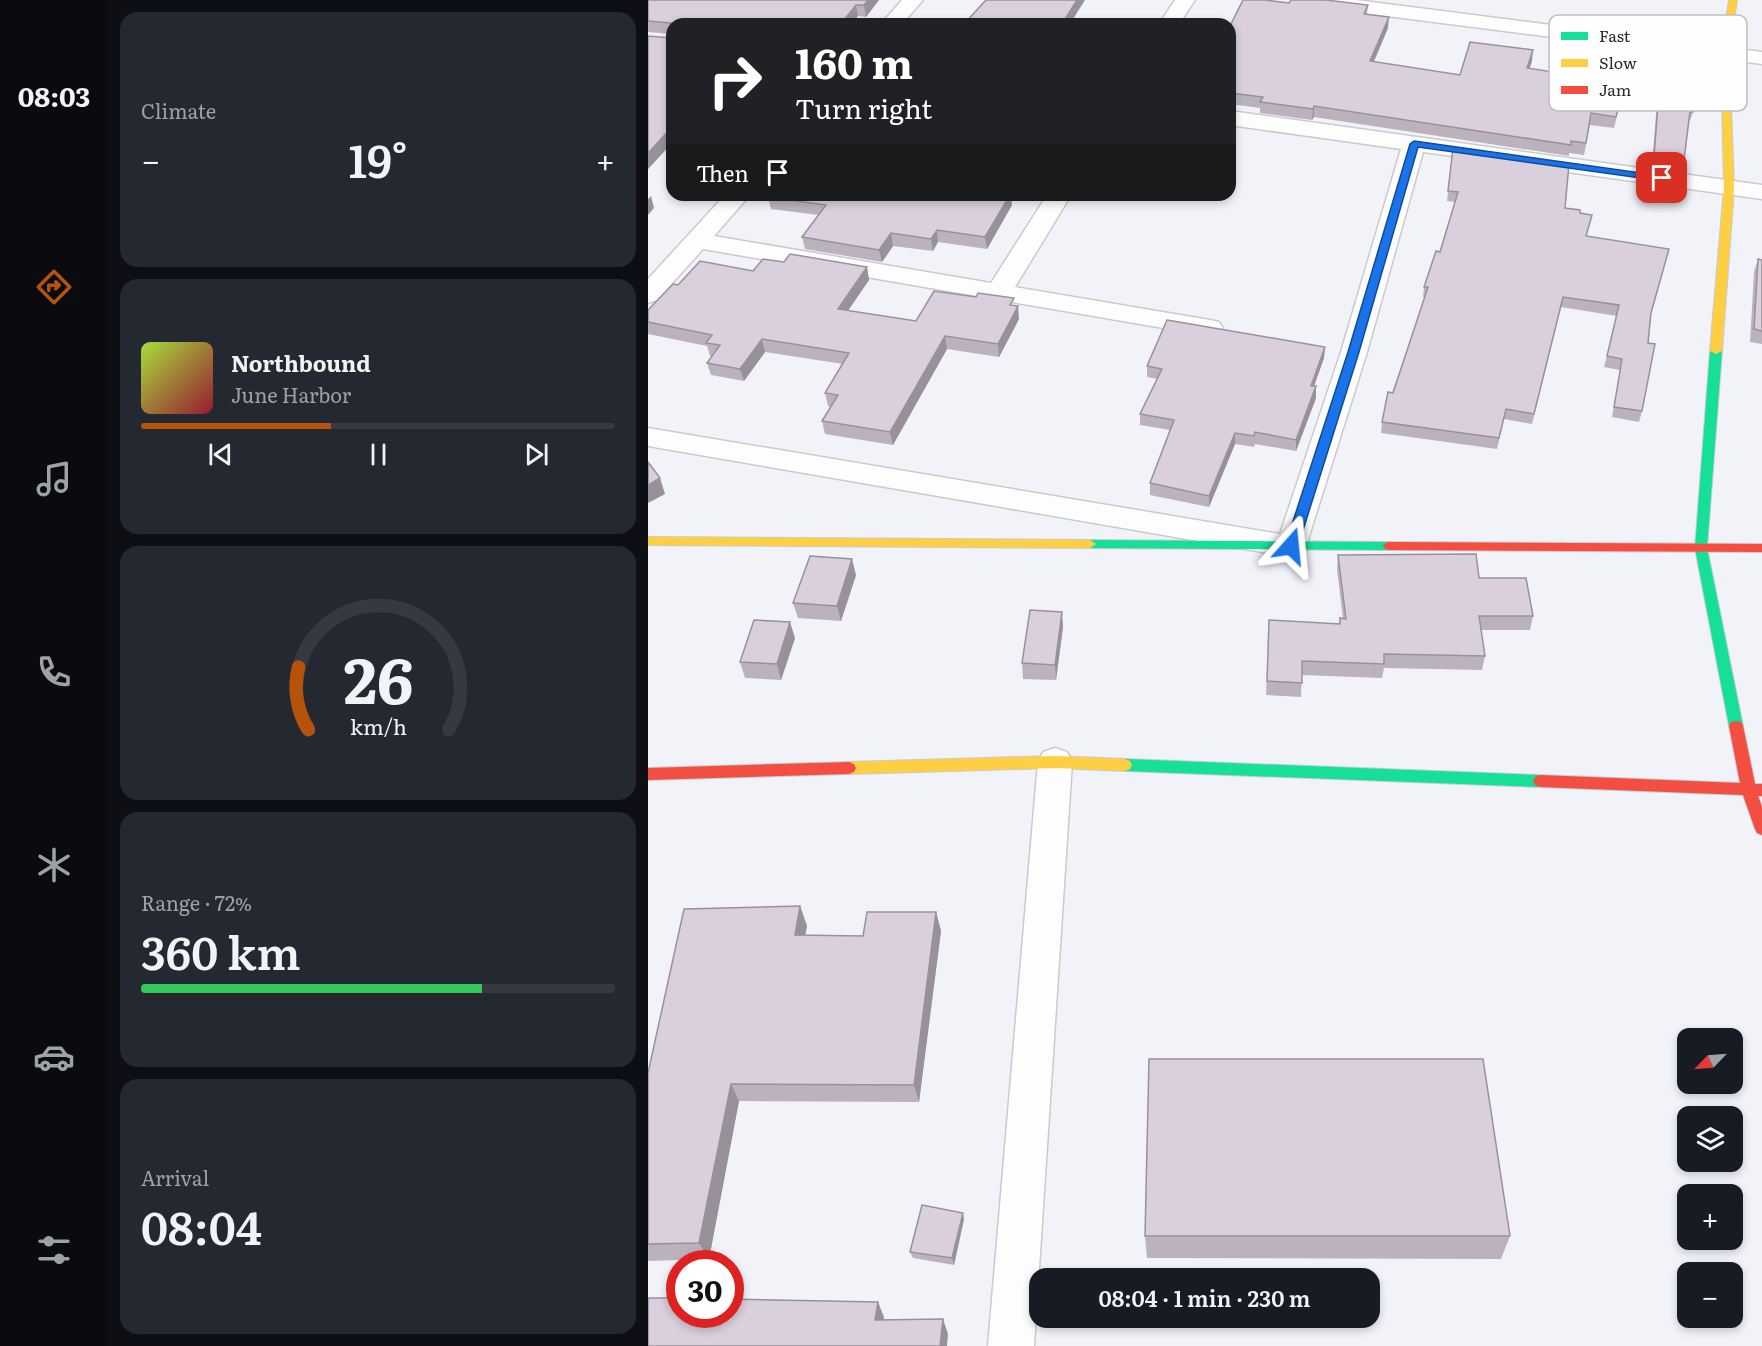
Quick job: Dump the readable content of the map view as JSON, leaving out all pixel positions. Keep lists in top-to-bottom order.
{
  "legend": ["Fast", "Slow", "Jam"],
  "north": "bottom left",
  "page": {
    "tabs": "08:03",
    "tile": [
      "Climate",
      ["Range · 72%", "360 km"],
      ["Arrival", "08:04"]
    ],
    "turn": ["160 m", "Turn right"],
    "heat": ["−", "19°", "+"],
    "then": "Then",
    "song": ["Northbound", "June Harbor"],
    "map_buttons": ["+", "−"],
    "limit": "30",
    "trip": "08:04 · 1 min · 230 m",
    "gauge": ["26", "km/h"]
  }
}
